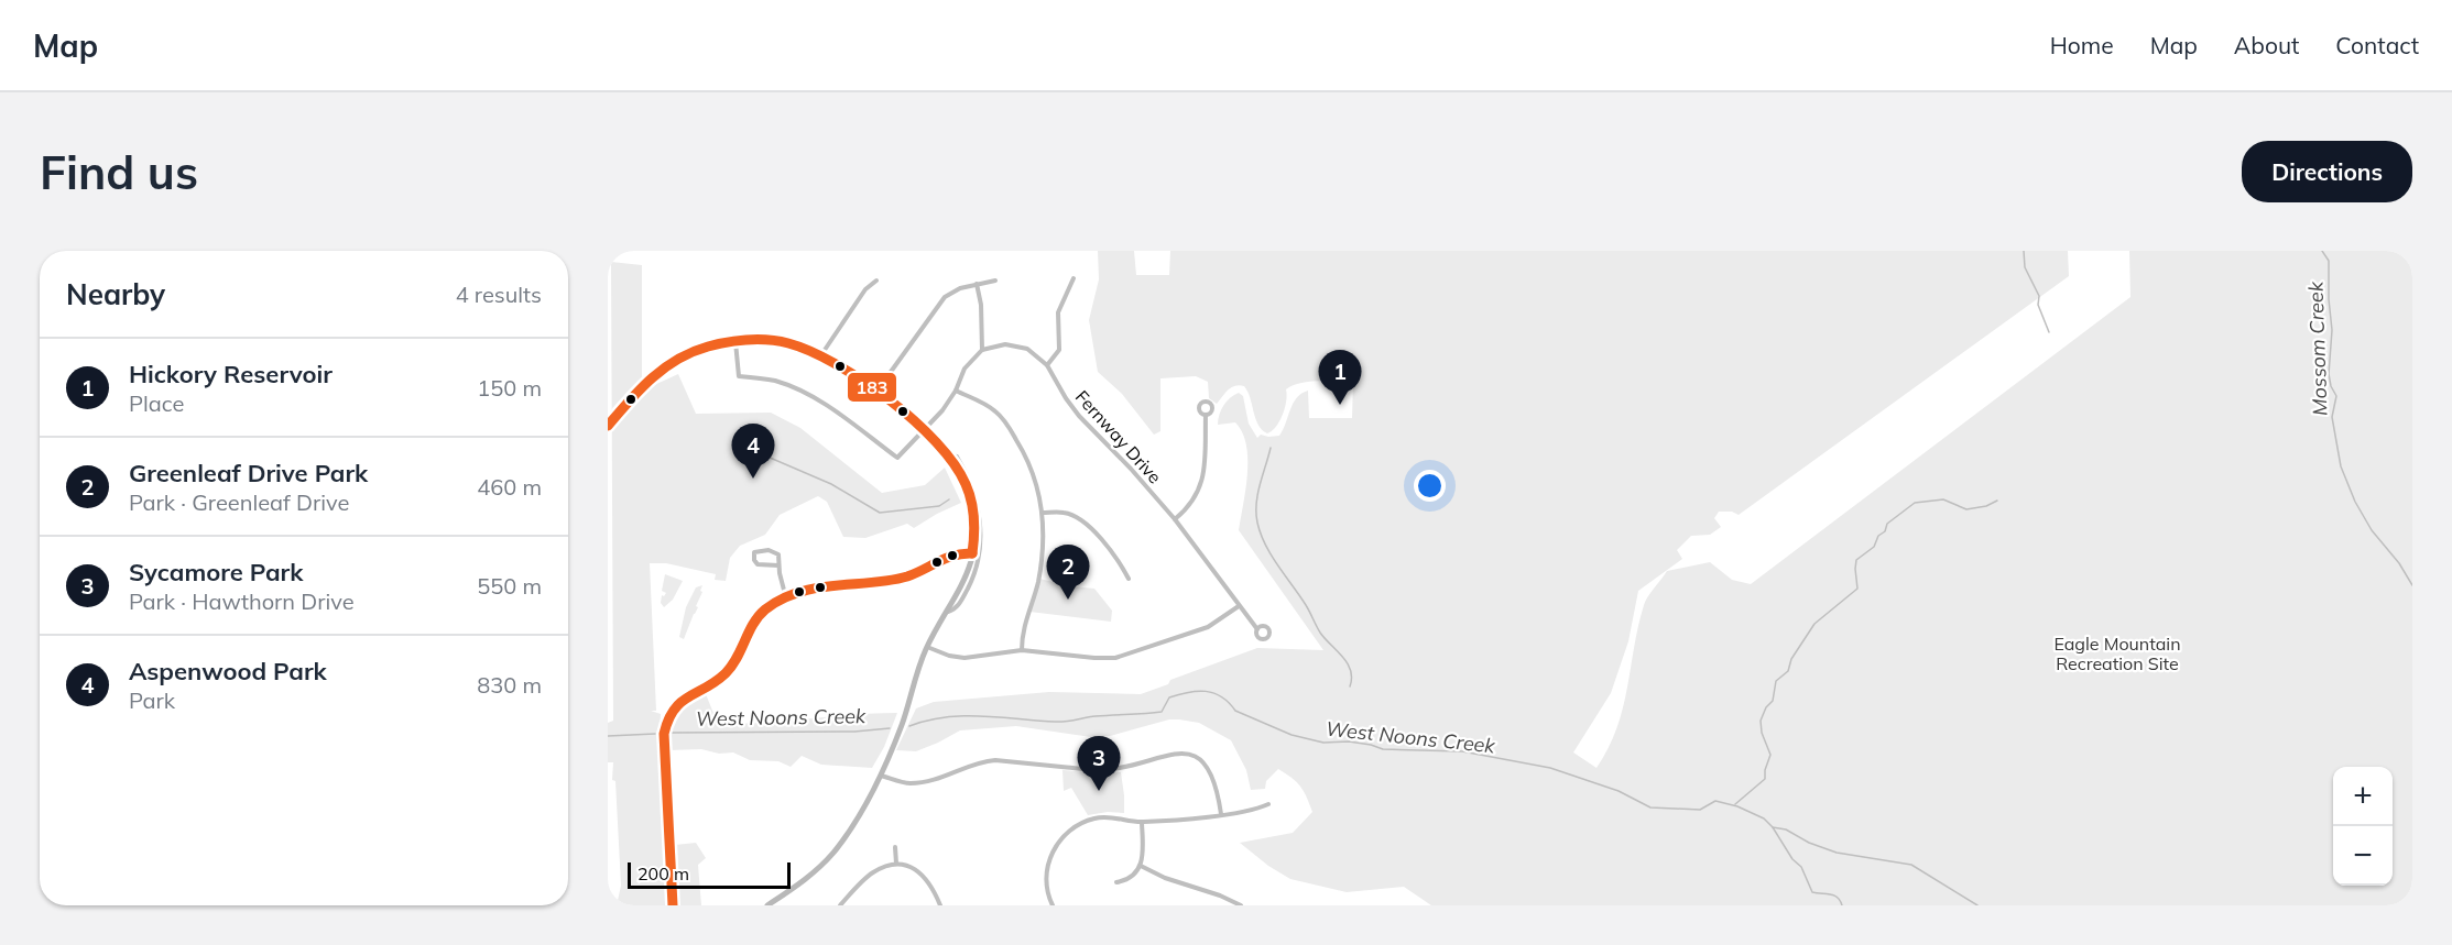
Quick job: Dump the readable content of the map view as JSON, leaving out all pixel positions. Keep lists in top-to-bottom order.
{
  "streets": {
    "street": ["Fernway Drive"]
  },
  "water": ["Mossom Creek", "West Noons Creek"],
  "parks": ["Eagle Mountain Recreation Site"],
  "lines": ["transit line 183"],
  "scale_bar": "200 m",
  "page": {
    "header": "Map",
    "nav": [
      "Home",
      "Map",
      "About",
      "Contact"
    ],
    "buttons": "Directions",
    "title": "Find us",
    "heading": ["Nearby", "4 results"],
    "list": [
      {
        "mark": "1",
        "name": "Hickory Reservoir",
        "note": "Place",
        "value": "150 m"
      },
      {
        "mark": "2",
        "name": "Greenleaf Drive Park",
        "note": "Park · Greenleaf Drive",
        "value": "460 m"
      },
      {
        "mark": "3",
        "name": "Sycamore Park",
        "note": "Park · Hawthorn Drive",
        "value": "550 m"
      },
      {
        "mark": "4",
        "name": "Aspenwood Park",
        "note": "Park",
        "value": "830 m"
      }
    ],
    "pins": [
      "1",
      "4",
      "2",
      "3"
    ],
    "map_buttons": ["+", "−"],
    "scale": "200 m"
  }
}
